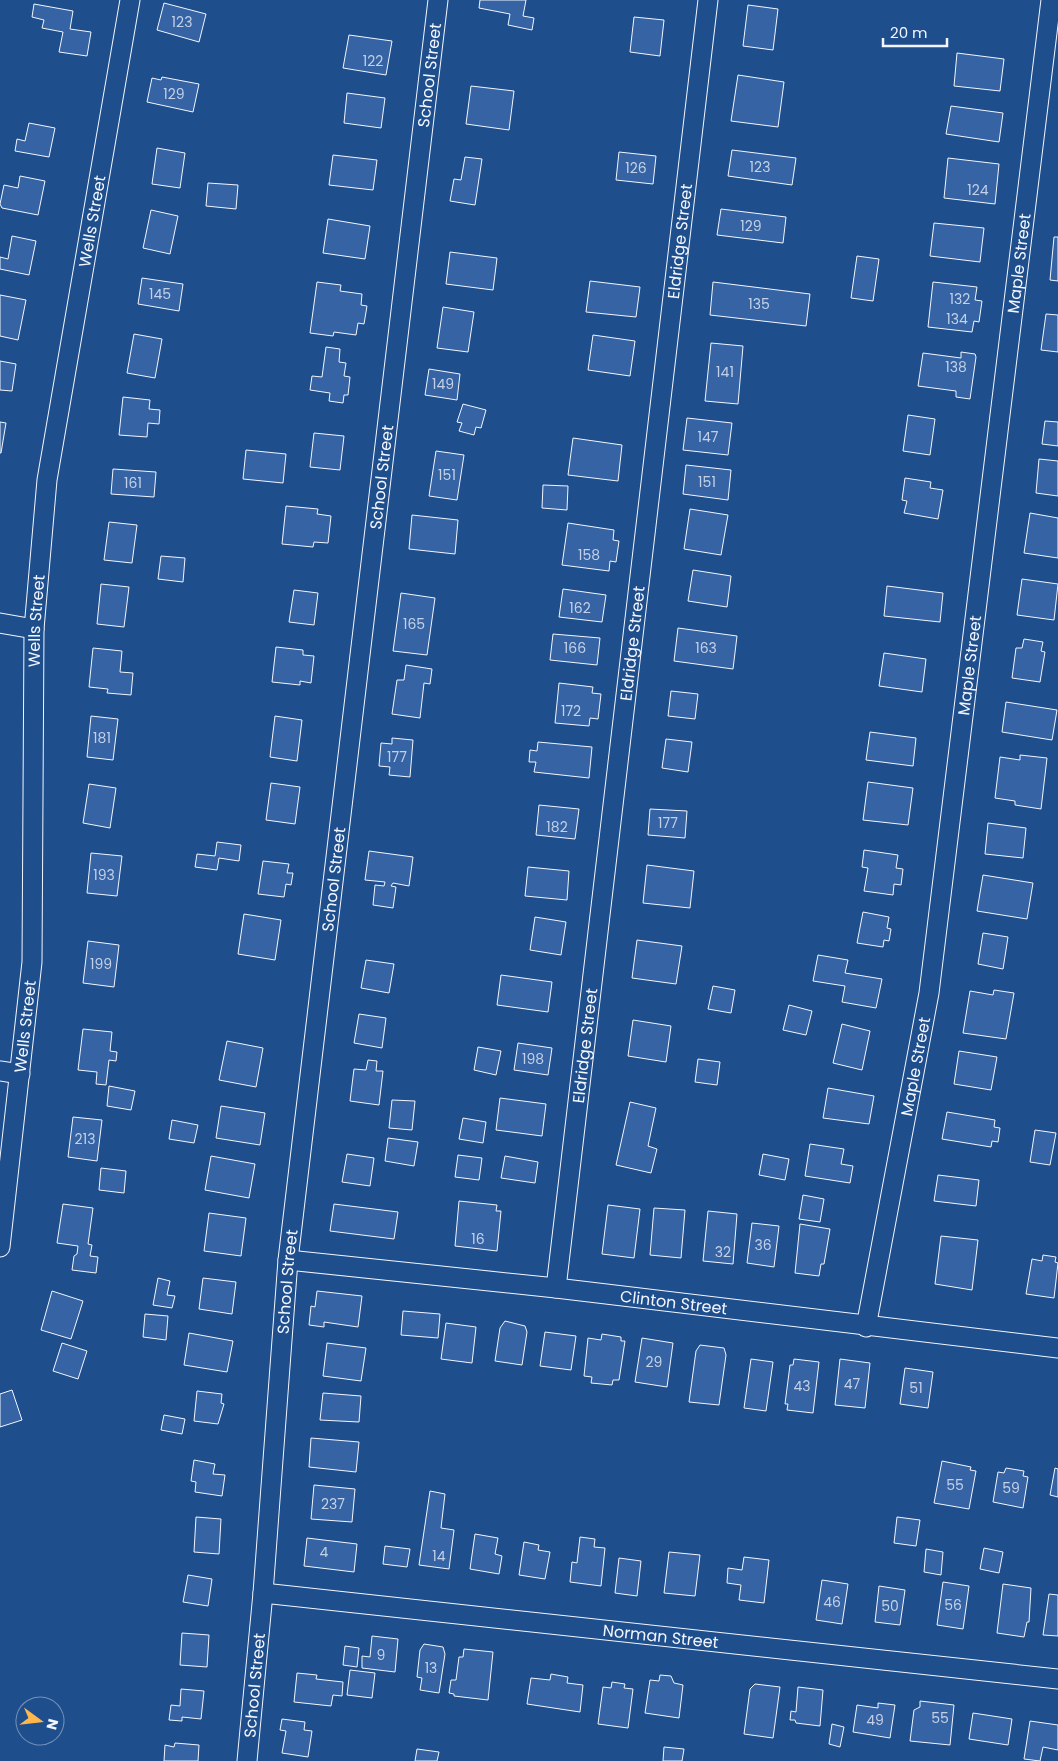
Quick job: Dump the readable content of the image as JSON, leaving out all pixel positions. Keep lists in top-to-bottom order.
{
  "streets": {
    "street": [
      "School Street",
      "Wells Street",
      "Eldridge Street",
      "Maple Street",
      "Clinton Street",
      "Norman Street"
    ]
  },
  "crossings": [
    ["School Street", "Clinton Street"],
    ["School Street", "Norman Street"],
    ["Eldridge Street", "Clinton Street"],
    ["Maple Street", "Clinton Street"]
  ],
  "house_numbers": [
    "123",
    "122",
    "129",
    "123",
    "126",
    "124",
    "129",
    "145",
    "132",
    "135",
    "134",
    "138",
    "141",
    "149",
    "147",
    "151",
    "151",
    "161",
    "158",
    "162",
    "165",
    "166",
    "163",
    "172",
    "181",
    "177",
    "177",
    "182",
    "193",
    "199",
    "198",
    "213",
    "16",
    "36",
    "32",
    "29",
    "47",
    "43",
    "51",
    "55",
    "59",
    "237",
    "4",
    "14",
    "46",
    "56",
    "50",
    "9",
    "13",
    "55",
    "49"
  ],
  "scale_bar": "20 m",
  "north": "right"
}
